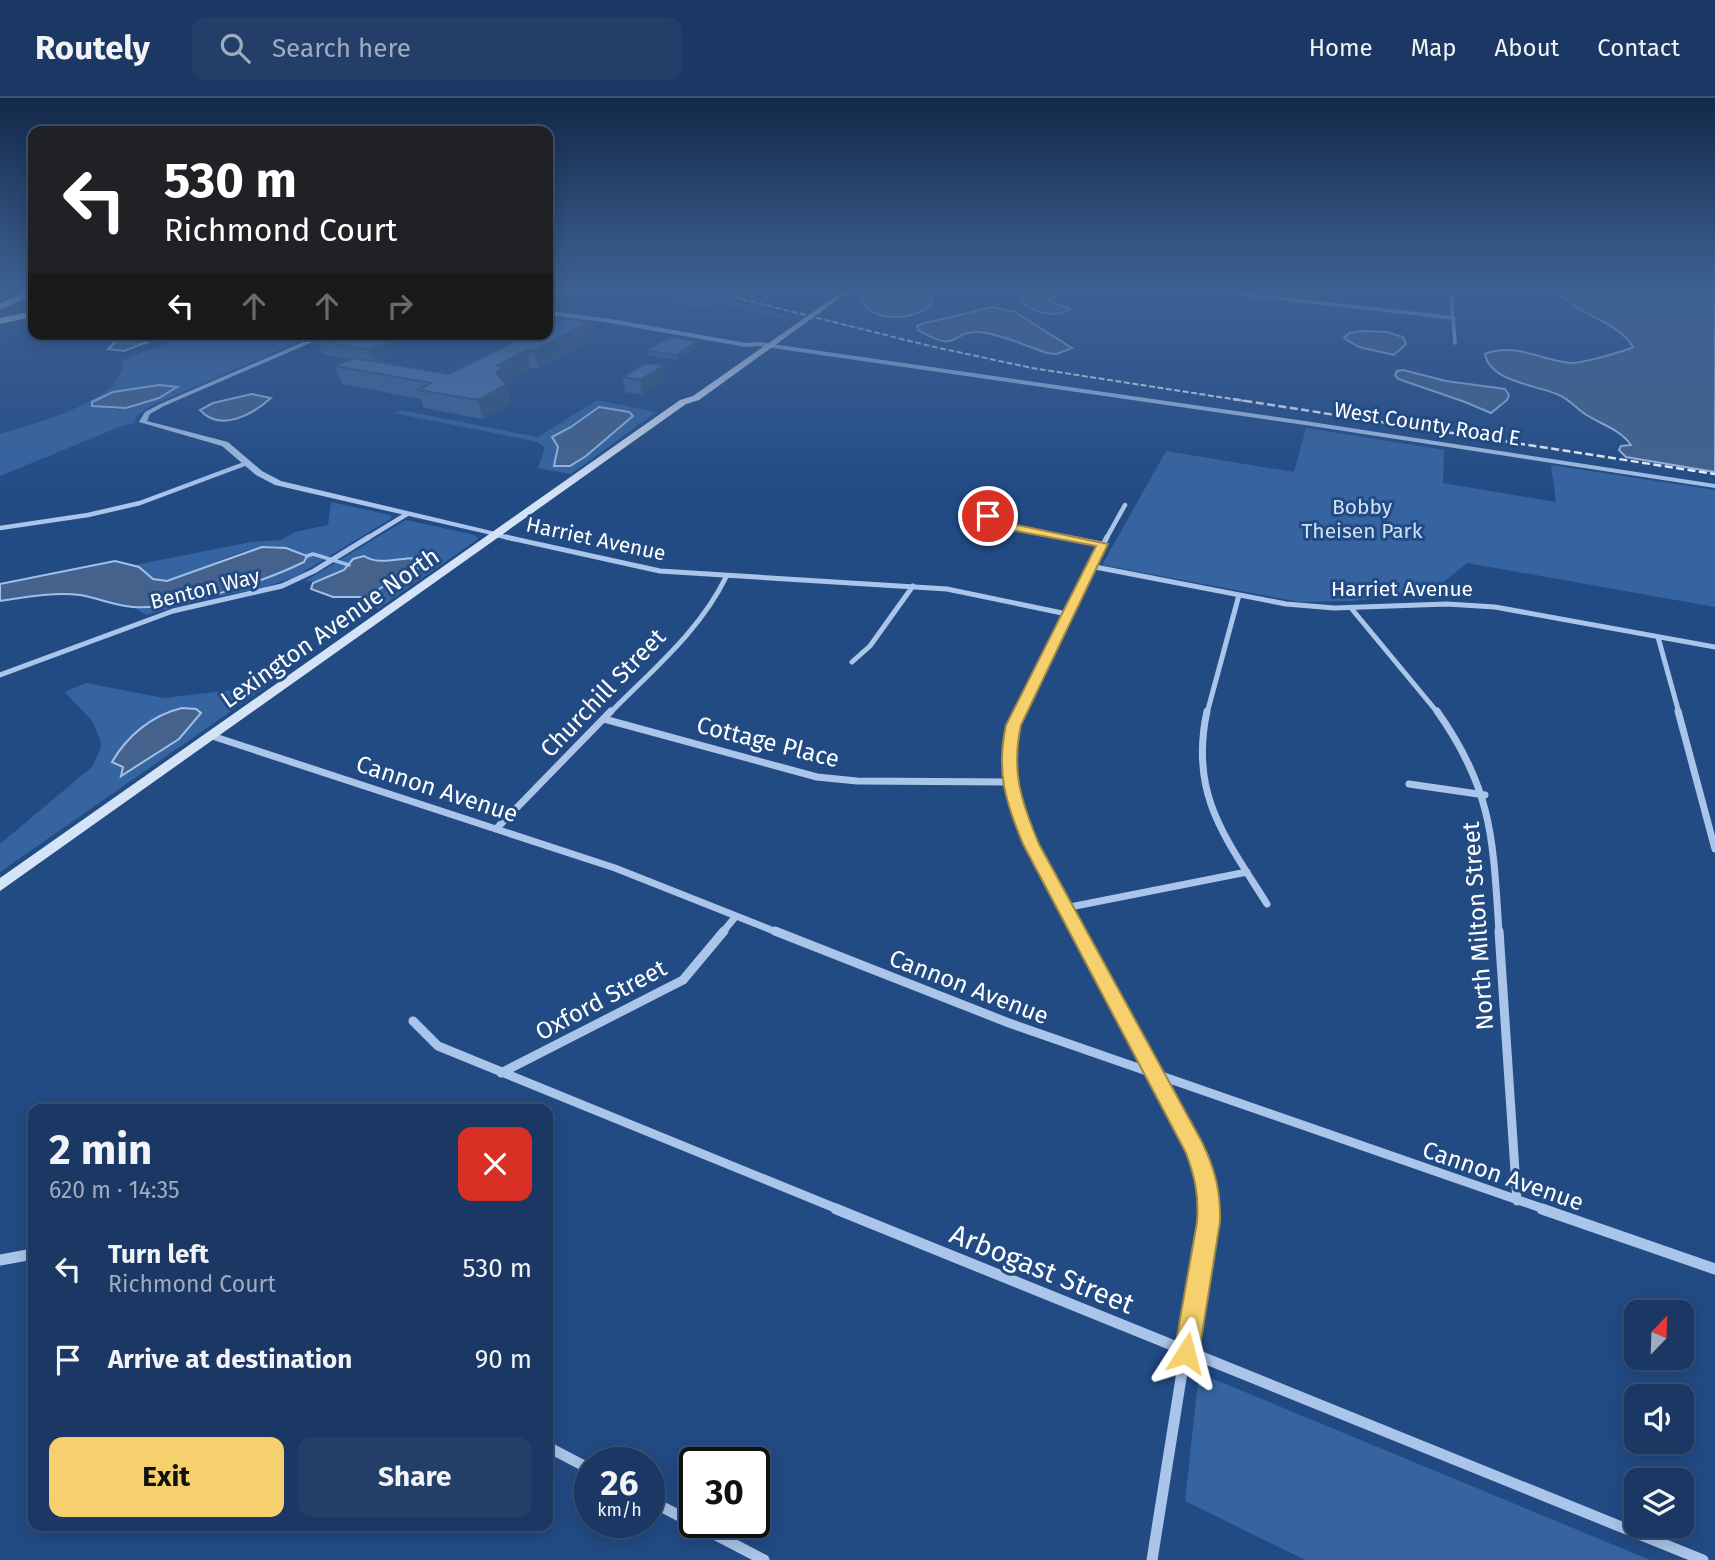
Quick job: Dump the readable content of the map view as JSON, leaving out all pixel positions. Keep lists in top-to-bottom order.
{
  "streets": {
    "main road": ["Lexington Avenue North"],
    "street": [
      "West County Road E",
      "Harriet Avenue",
      "Benton Way",
      "Churchill Street",
      "Cottage Place",
      "Cannon Avenue",
      "North Milton Street",
      "Oxford Street",
      "Arbogast Street"
    ]
  },
  "crossings": [
    ["Harriet Avenue", "Benton Way"],
    ["Harriet Avenue", "Lexington Avenue North"],
    ["Harriet Avenue", "Churchill Street"],
    ["Harriet Avenue", "North Milton Street"],
    ["Lexington Avenue North", "Cannon Avenue"],
    ["Churchill Street", "Cottage Place"],
    ["Churchill Street", "Cannon Avenue"],
    ["Cannon Avenue", "North Milton Street"],
    ["Cannon Avenue", "Oxford Street"],
    ["Oxford Street", "Arbogast Street"]
  ],
  "parks": ["Bobby Theisen Park"],
  "north": "top right",
  "page": {
    "header": "Routely",
    "search": "Search here",
    "nav": [
      "Home",
      "Map",
      "About",
      "Contact"
    ],
    "turn": ["530 m", "Richmond Court"],
    "heading": ["2 min", "620 m · 14:35"],
    "list": [
      {
        "name": "Turn left",
        "note": "Richmond Court",
        "value": "530 m"
      },
      {
        "name": "Arrive at destination",
        "value": "90 m"
      }
    ],
    "buttons": ["Exit", "Share"],
    "speed": "26 km/h",
    "limit": "30"
  }
}
